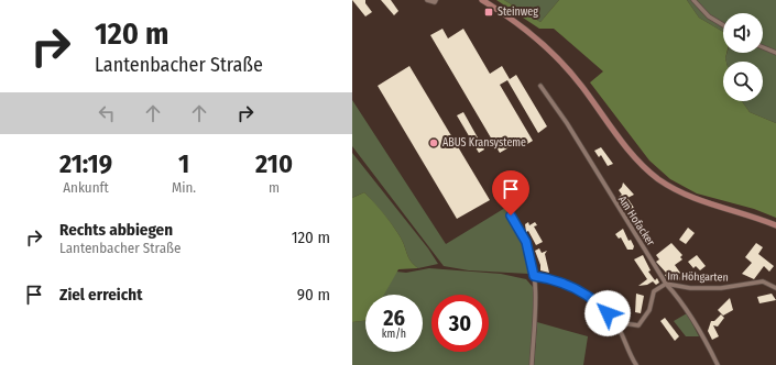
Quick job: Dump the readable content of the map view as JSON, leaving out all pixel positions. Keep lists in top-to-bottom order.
{
  "streets": {
    "street": ["Am Hofacker", "Im Höhgarten"]
  },
  "crossings": [
    ["Am Hofacker", "Im Höhgarten"]
  ],
  "places": {
    "transit": ["Steinweg"],
    "other": ["ABUS Kransysteme"]
  },
  "page": {
    "turn": ["120 m", "Lantenbacher Straße"],
    "eta": [
      "21:19",
      "Ankunft",
      "1",
      "Min.",
      "210",
      "m"
    ],
    "list": [
      {
        "name": "Rechts abbiegen",
        "note": "Lantenbacher Straße",
        "value": "120 m"
      },
      {
        "name": "Ziel erreicht",
        "value": "90 m"
      }
    ],
    "speed": "26 km/h",
    "limit": "30"
  }
}
